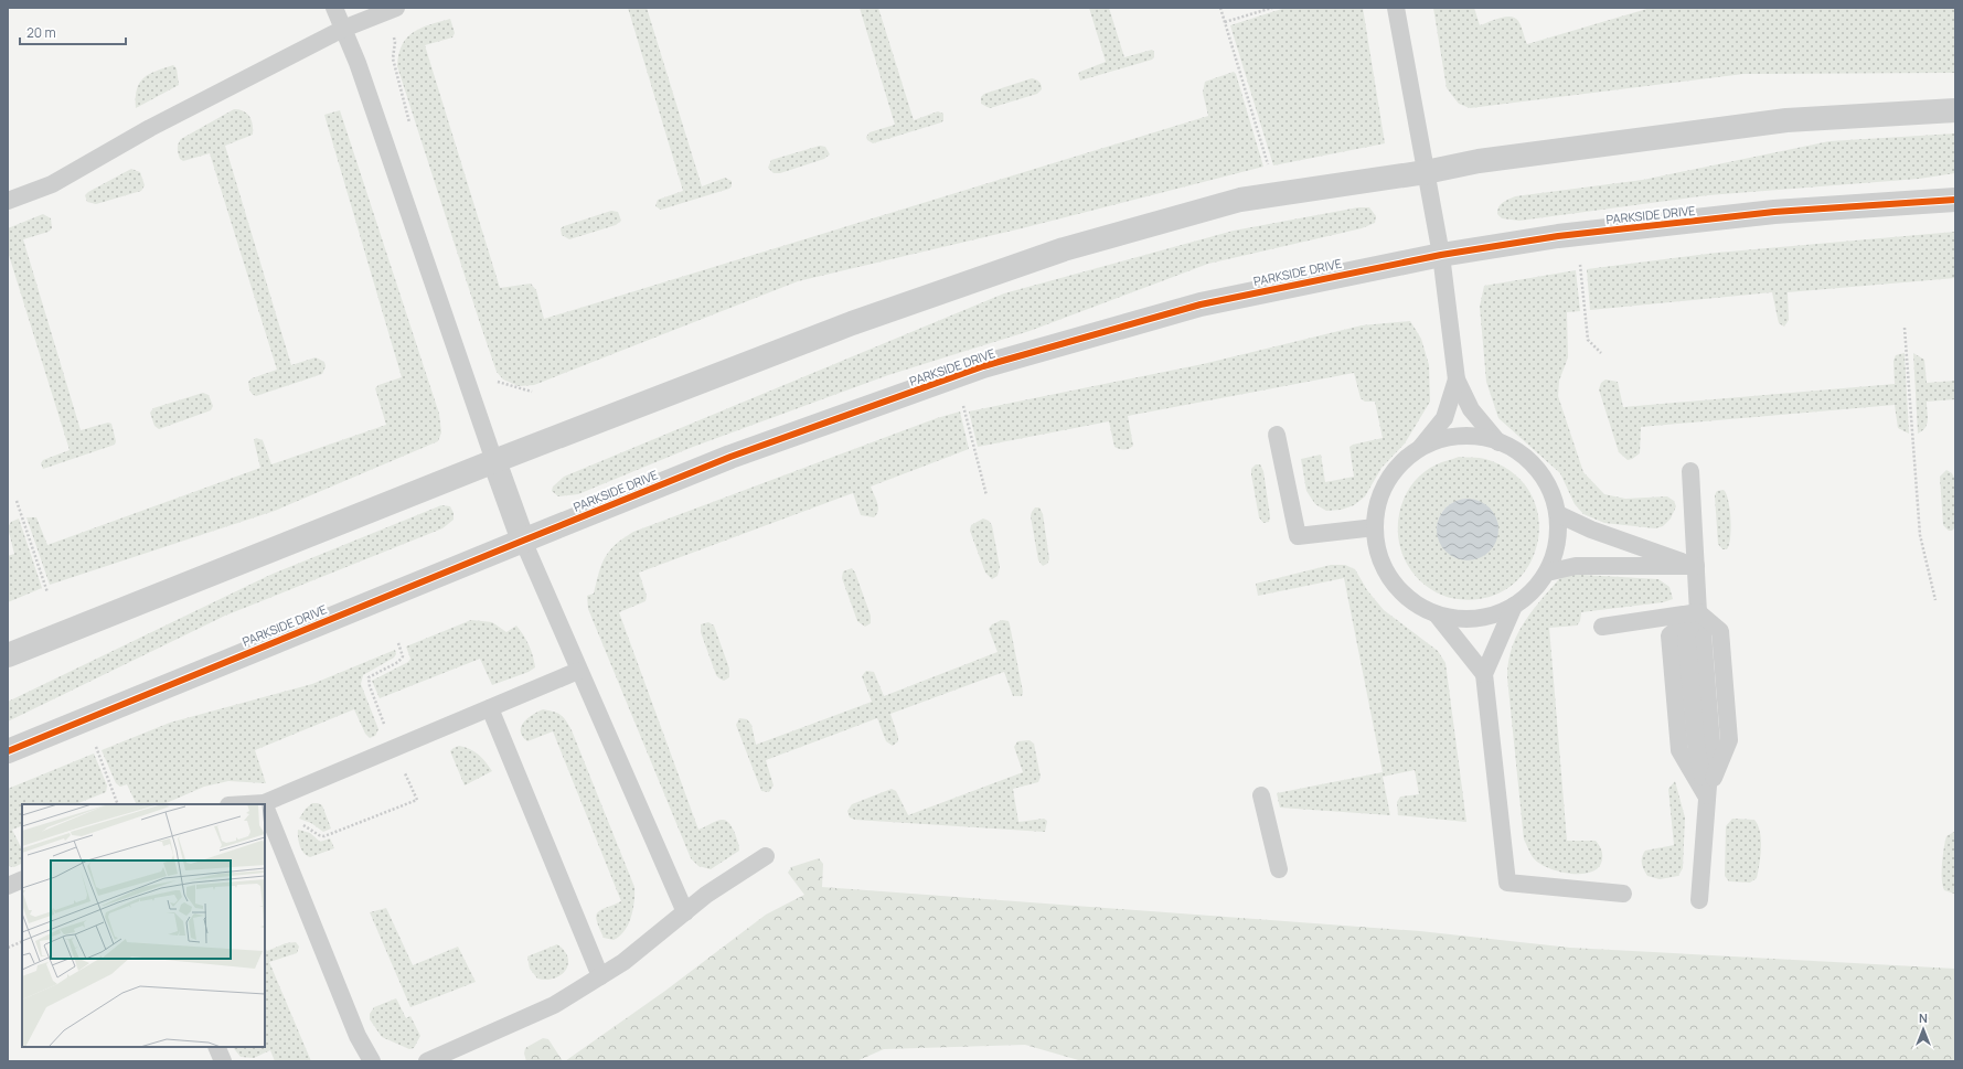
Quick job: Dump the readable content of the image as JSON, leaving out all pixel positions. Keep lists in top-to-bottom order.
{
  "streets": {
    "street": ["PARKSIDE DRIVE"]
  },
  "scale_bar": "20 m",
  "north": "top"
}
